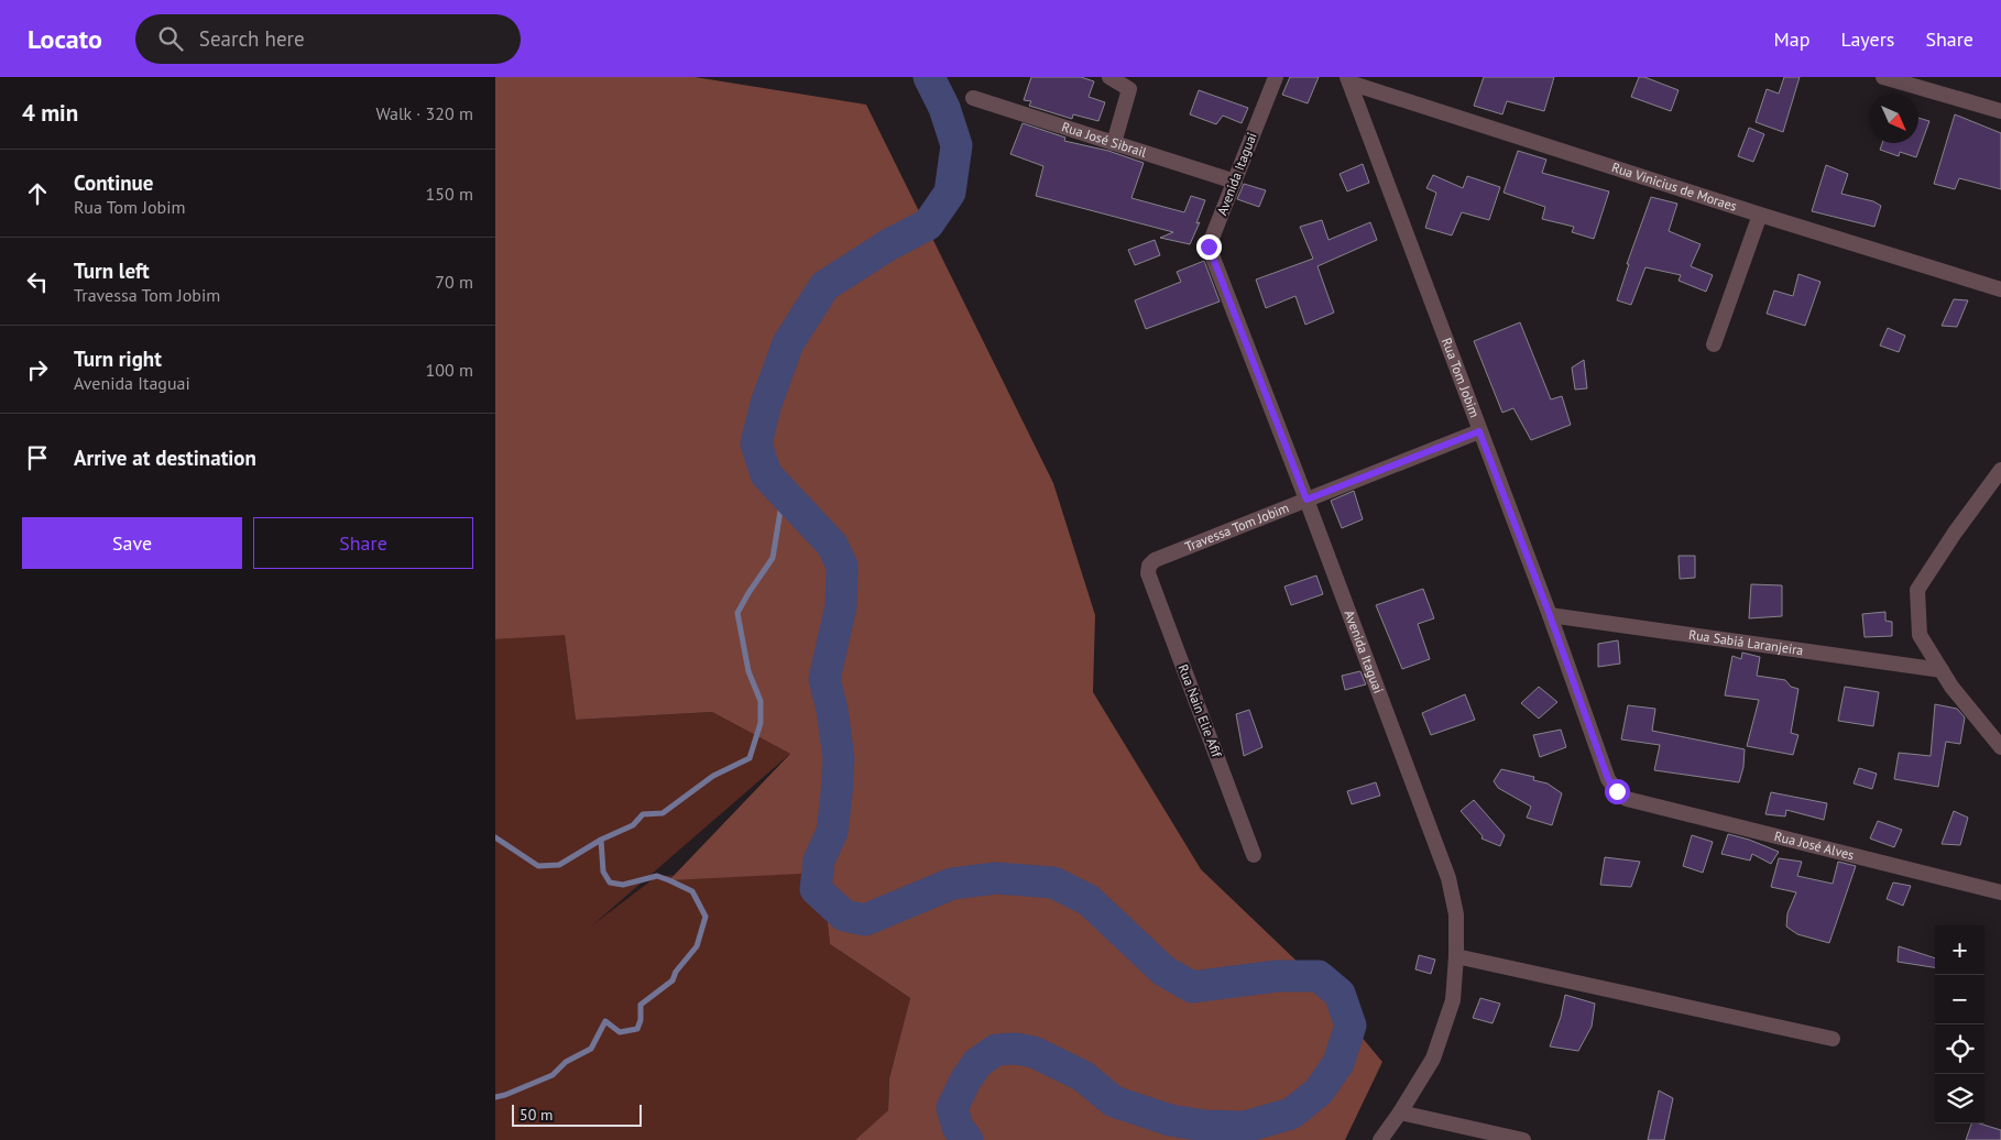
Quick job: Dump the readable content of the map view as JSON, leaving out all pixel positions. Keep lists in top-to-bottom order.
{
  "streets": {
    "street": [
      "Rua José Sibrail",
      "Avenida Itaguai",
      "Rua Vinicius de Moraes",
      "Rua Tom Jobim",
      "Travessa Tom Jobim",
      "Rua Sabiá Laranjeira",
      "Rua Nain Elie Afif",
      "Rua José Alves"
    ]
  },
  "crossings": [
    ["Rua José Sibrail", "Avenida Itaguai"],
    ["Avenida Itaguai", "Travessa Tom Jobim"],
    ["Rua Vinicius de Moraes", "Rua Tom Jobim"],
    ["Rua Tom Jobim", "Travessa Tom Jobim"],
    ["Rua Tom Jobim", "Rua Sabiá Laranjeira"],
    ["Rua Tom Jobim", "Rua José Alves"],
    ["Travessa Tom Jobim", "Rua Nain Elie Afif"]
  ],
  "scale_bar": "50 m",
  "north": "bottom right",
  "page": {
    "header": "Locato",
    "search": "Search here",
    "nav": ["Map", "Layers", "Share"],
    "heading": ["4 min", "Walk · 320 m"],
    "list": [
      ["Continue", "Rua Tom Jobim", "150 m"],
      ["Turn left", "Travessa Tom Jobim", "70 m"],
      ["Turn right", "Avenida Itaguai", "100 m"],
      "Arrive at destination"
    ],
    "buttons": ["Save", "Share"],
    "map_buttons": ["+", "−"],
    "scale": "50 m"
  }
}
